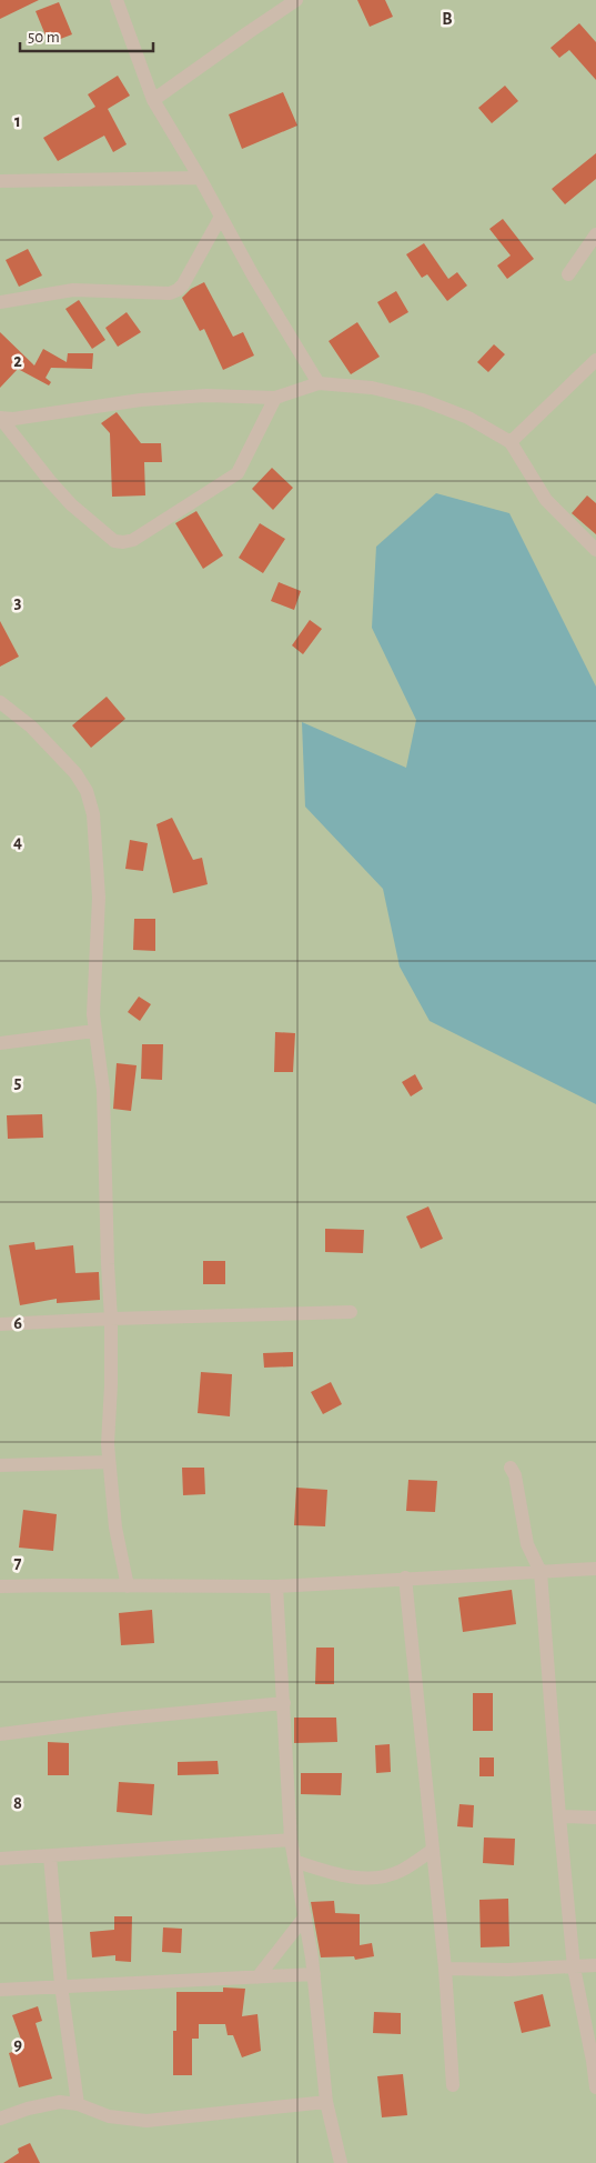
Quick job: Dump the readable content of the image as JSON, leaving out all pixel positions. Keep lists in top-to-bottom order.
{
  "scale_bar": "50 m",
  "grid": {
    "columns": ["B"],
    "rows": [
      "1",
      "2",
      "3",
      "4",
      "5",
      "6",
      "7",
      "8",
      "9"
    ]
  }
}
